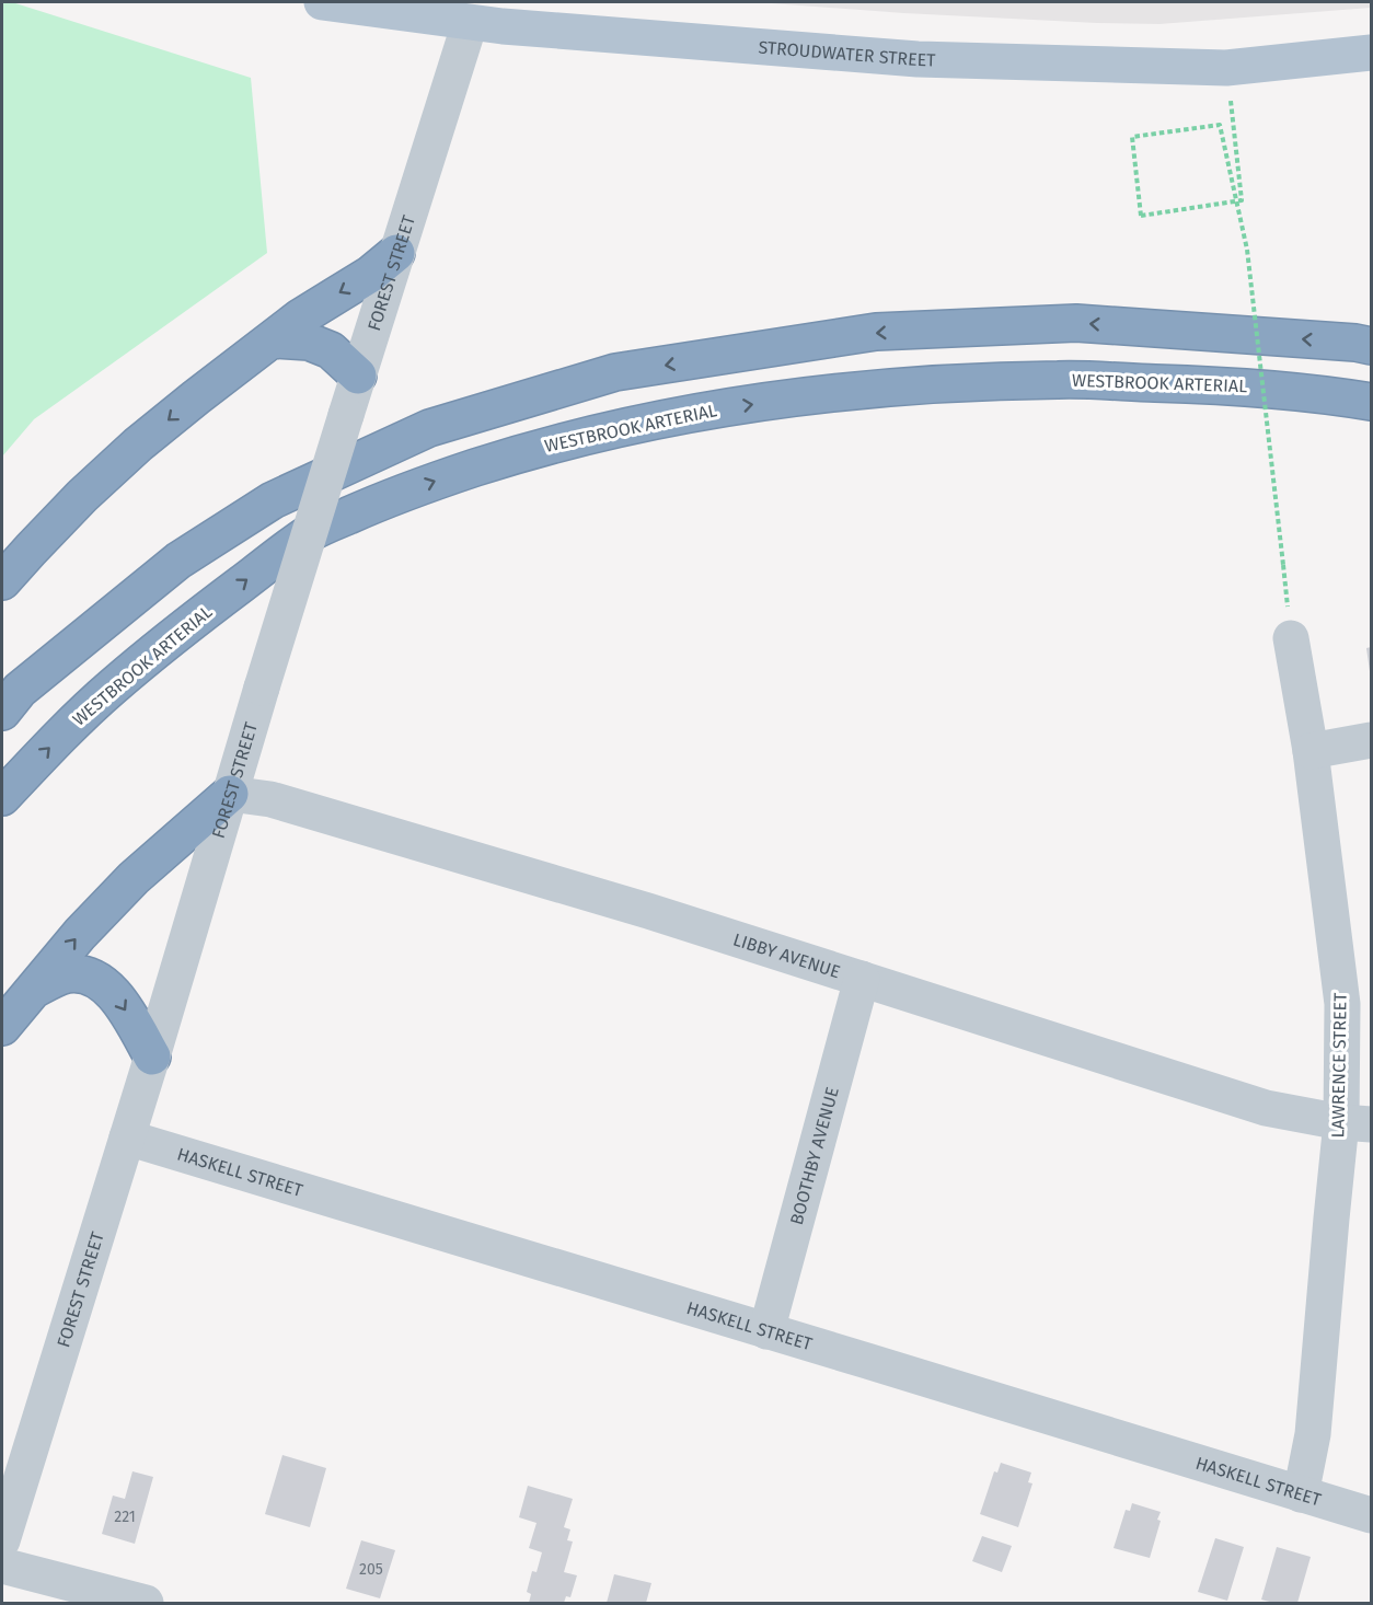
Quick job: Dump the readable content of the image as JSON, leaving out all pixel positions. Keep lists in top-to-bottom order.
{
  "streets": {
    "highway": ["WESTBROOK ARTERIAL"],
    "main road": ["STROUDWATER STREET"],
    "street": [
      "FOREST STREET",
      "LIBBY AVENUE",
      "LAWRENCE STREET",
      "BOOTHBY AVENUE",
      "HASKELL STREET"
    ]
  },
  "crossings": [
    ["STROUDWATER STREET", "FOREST STREET"],
    ["FOREST STREET", "LIBBY AVENUE"],
    ["FOREST STREET", "HASKELL STREET"],
    ["LIBBY AVENUE", "LAWRENCE STREET"],
    ["LIBBY AVENUE", "BOOTHBY AVENUE"],
    ["LAWRENCE STREET", "HASKELL STREET"],
    ["BOOTHBY AVENUE", "HASKELL STREET"]
  ],
  "house_numbers": ["221", "205"]
}
